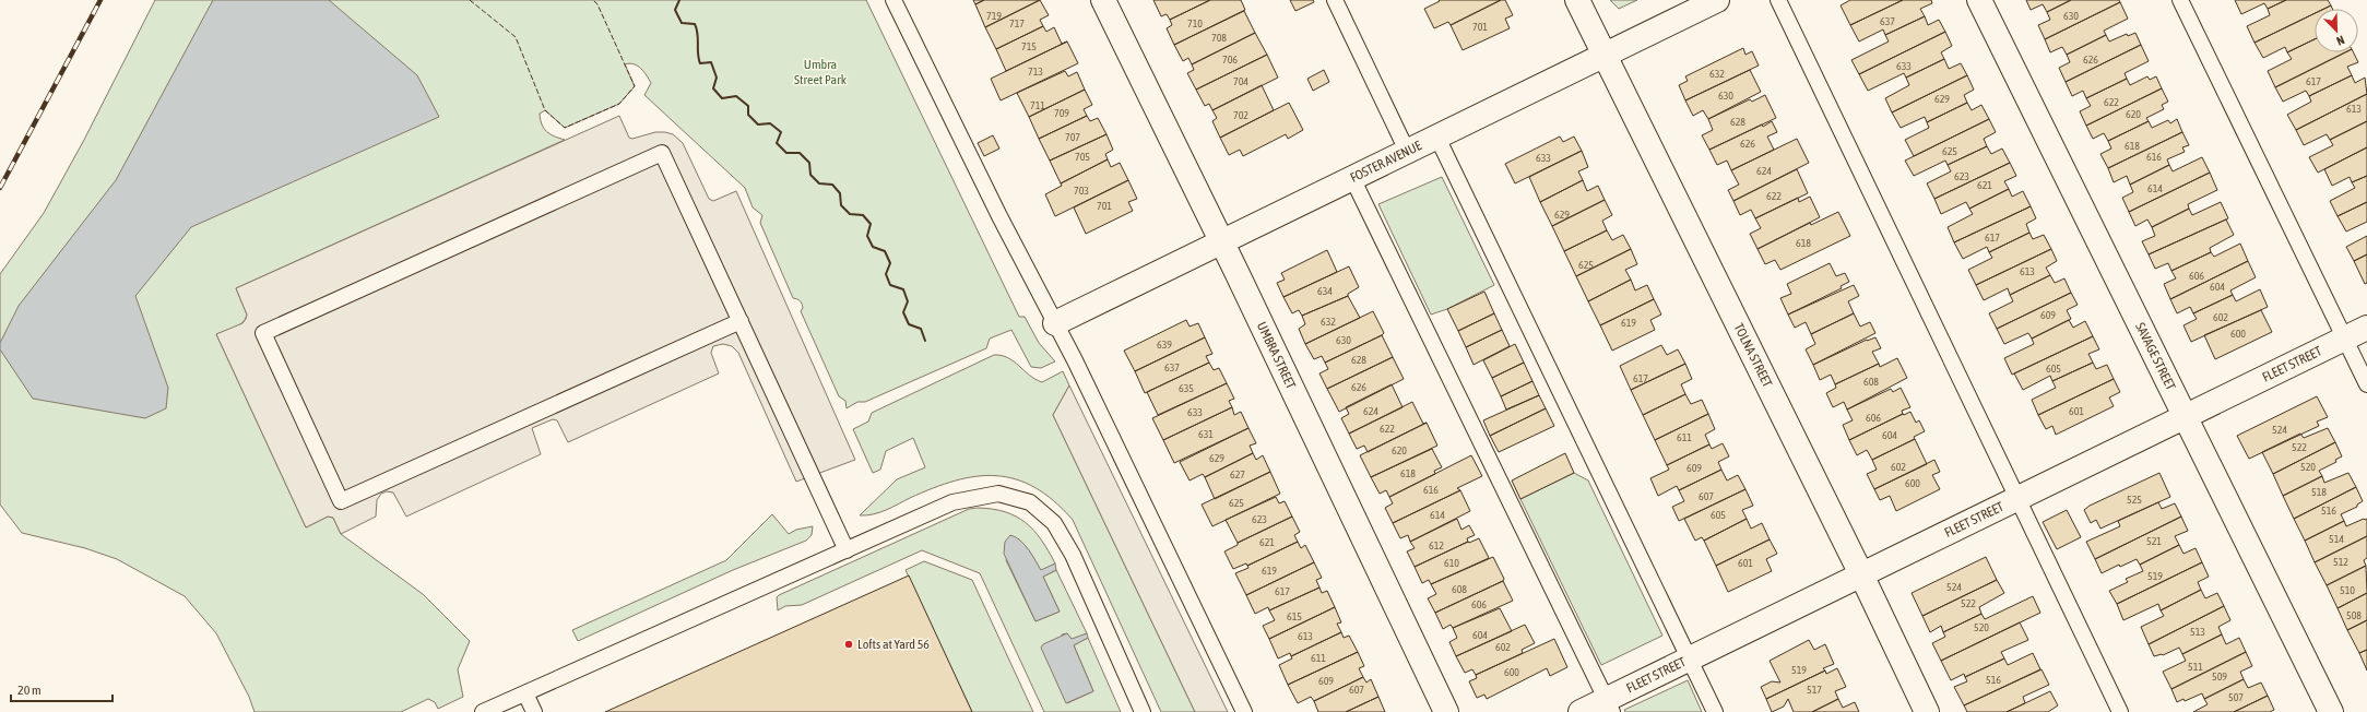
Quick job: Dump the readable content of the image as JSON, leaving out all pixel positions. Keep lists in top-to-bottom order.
{
  "streets": {
    "street": [
      "FOSTER AVENUE",
      "UMBRA STREET",
      "TOLNA STREET",
      "SAVAGE STREET",
      "FLEET STREET"
    ]
  },
  "crossings": [
    ["FOSTER AVENUE", "UMBRA STREET"],
    ["FOSTER AVENUE", "TOLNA STREET"],
    ["TOLNA STREET", "FLEET STREET"],
    ["SAVAGE STREET", "FLEET STREET"]
  ],
  "parks": ["Umbra Street Park"],
  "places": ["Lofts at Yard 56"],
  "house_numbers": [
    "719",
    "630",
    "637",
    "717",
    "710",
    "701",
    "708",
    "715",
    "706",
    "626",
    "633",
    "713",
    "632",
    "704",
    "617",
    "630",
    "629",
    "622",
    "711",
    "613",
    "709",
    "620",
    "702",
    "628",
    "707",
    "626",
    "618",
    "625",
    "705",
    "616",
    "633",
    "624",
    "623",
    "621",
    "614",
    "703",
    "622",
    "701",
    "629",
    "617",
    "618",
    "625",
    "613",
    "606",
    "604",
    "634",
    "609",
    "602",
    "632",
    "619",
    "600",
    "630",
    "639",
    "628",
    "637",
    "605",
    "617",
    "608",
    "626",
    "635",
    "624",
    "601",
    "633",
    "606",
    "622",
    "524",
    "631",
    "604",
    "611",
    "522",
    "620",
    "629",
    "602",
    "520",
    "609",
    "618",
    "627",
    "600",
    "616",
    "518",
    "607",
    "525",
    "625",
    "516",
    "614",
    "605",
    "623",
    "514",
    "521",
    "621",
    "612",
    "512",
    "610",
    "601",
    "619",
    "519",
    "524",
    "608",
    "510",
    "617",
    "522",
    "606",
    "508",
    "615",
    "520",
    "513",
    "604",
    "613",
    "602",
    "611",
    "511",
    "519",
    "600",
    "509",
    "516",
    "609",
    "607",
    "517",
    "507"
  ],
  "scale_bar": "20 m",
  "north": "bottom right"
}
